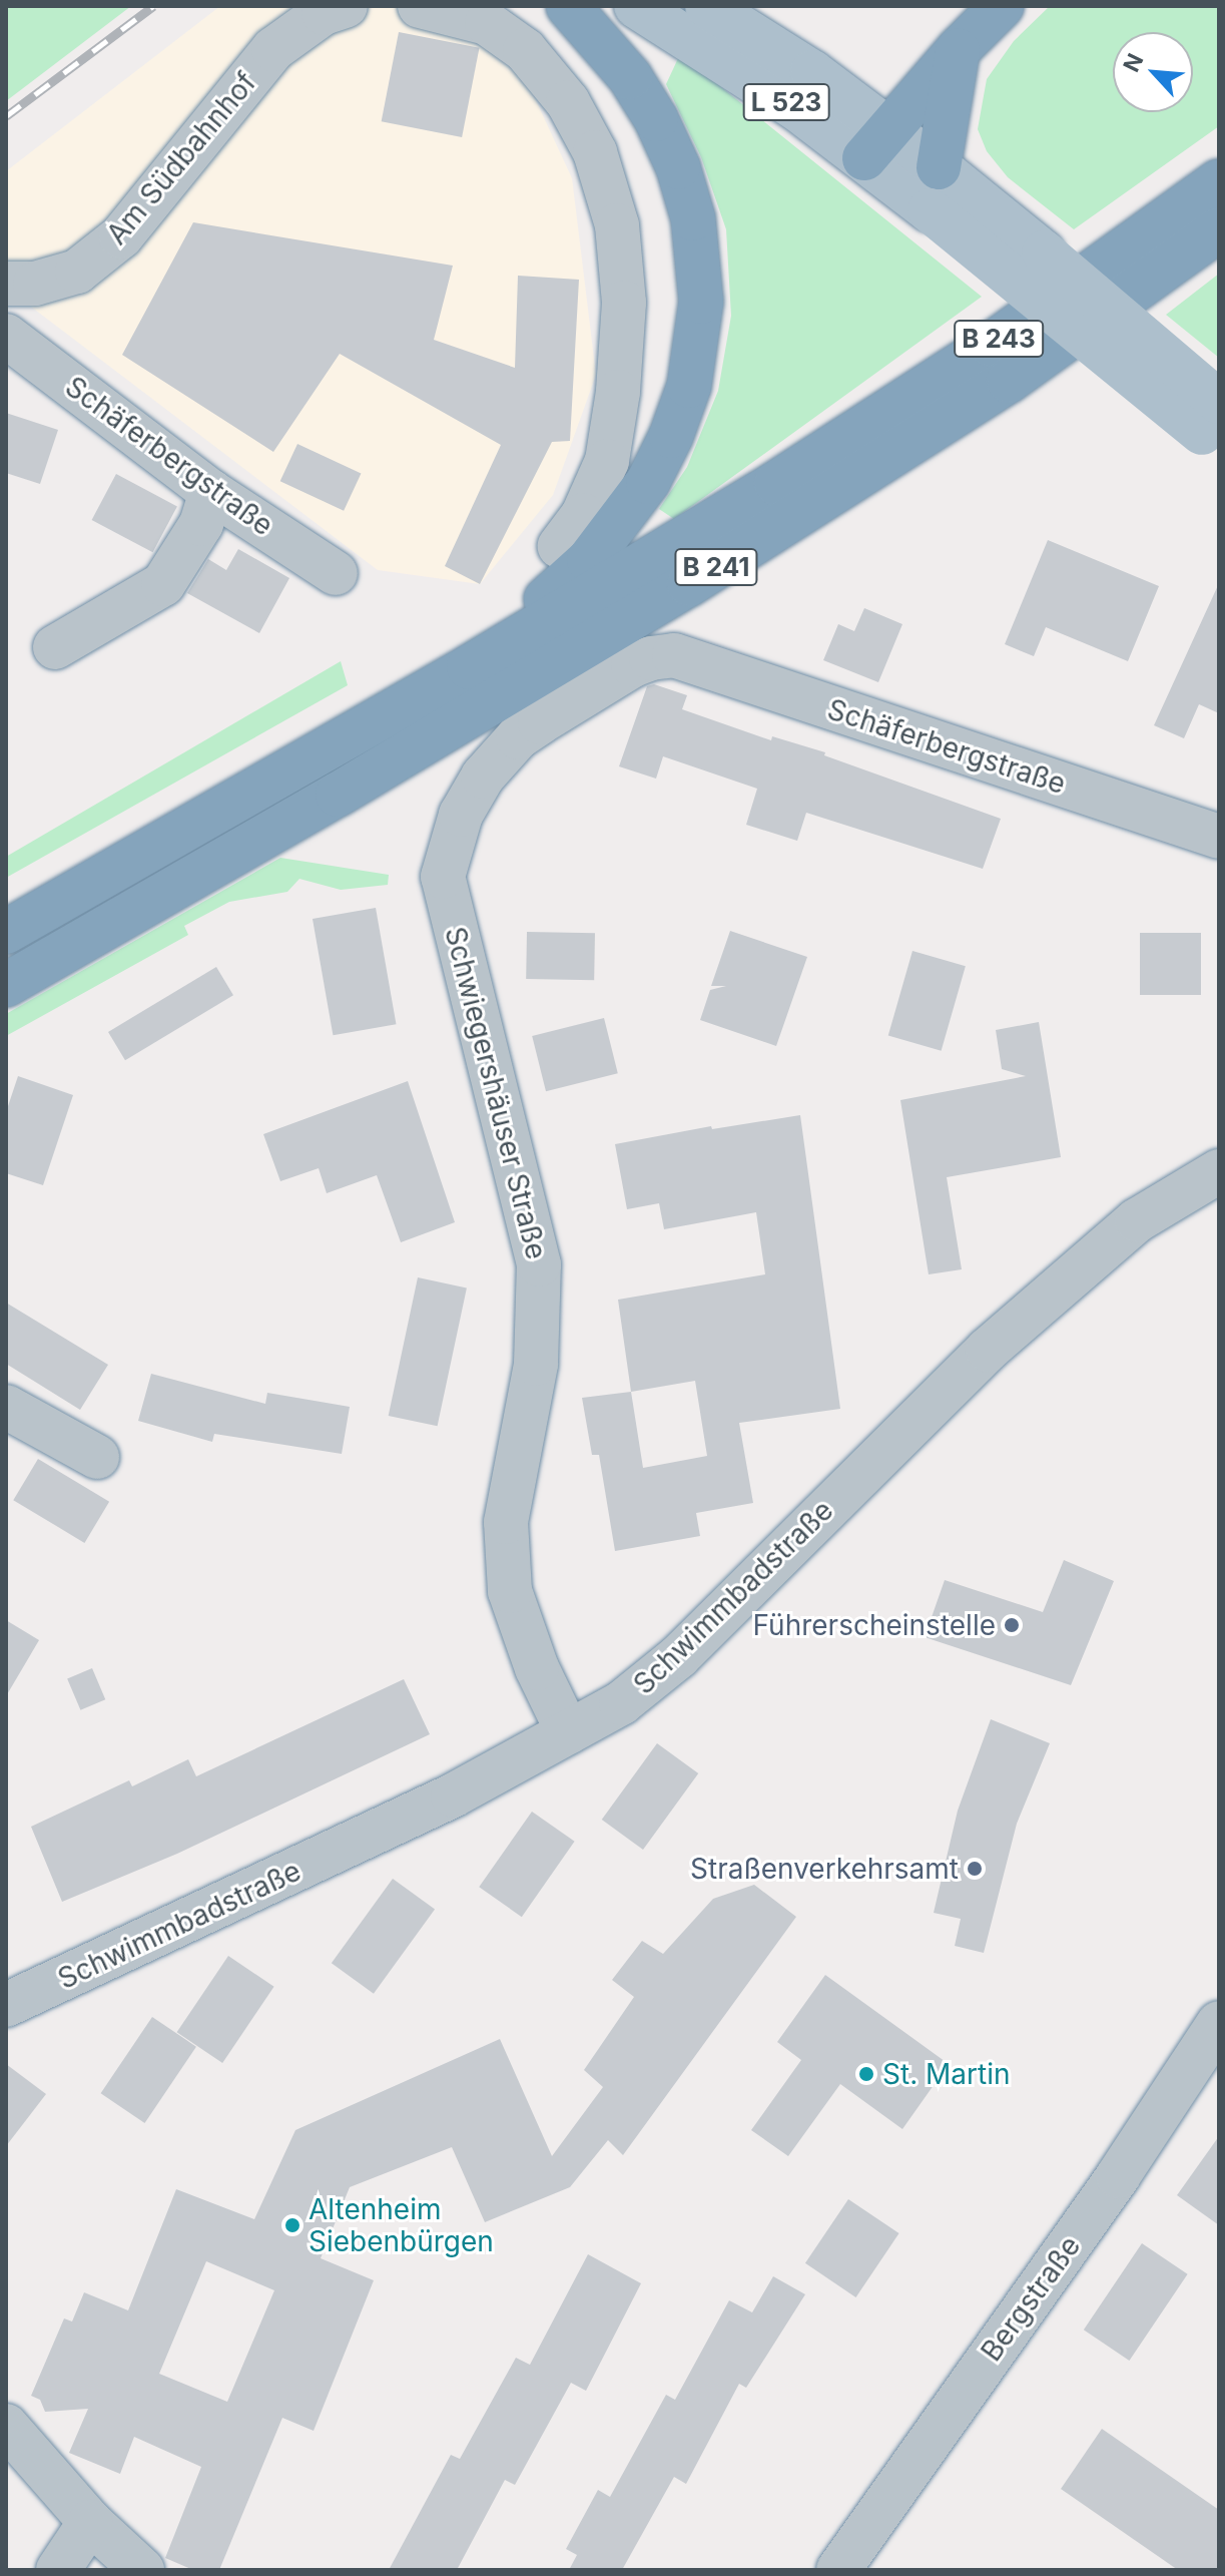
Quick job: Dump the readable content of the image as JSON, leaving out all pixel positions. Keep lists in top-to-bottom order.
{
  "streets": {
    "highway": ["B 243", "B 241"],
    "main road": ["L 523"],
    "street": [
      "Am Südbahnhof",
      "Schäferbergstraße",
      "Schwiegershäuser Straße",
      "Schwimmbadstraße",
      "Bergstraße"
    ]
  },
  "crossings": [
    ["Schäferbergstraße", "Schwiegershäuser Straße"],
    ["Schwiegershäuser Straße", "Schwimmbadstraße"]
  ],
  "places": [
    "Führerscheinstelle",
    "Straßenverkehrsamt",
    "St. Martin",
    "Altenheim Siebenbürgen"
  ],
  "north": "top left"
}
